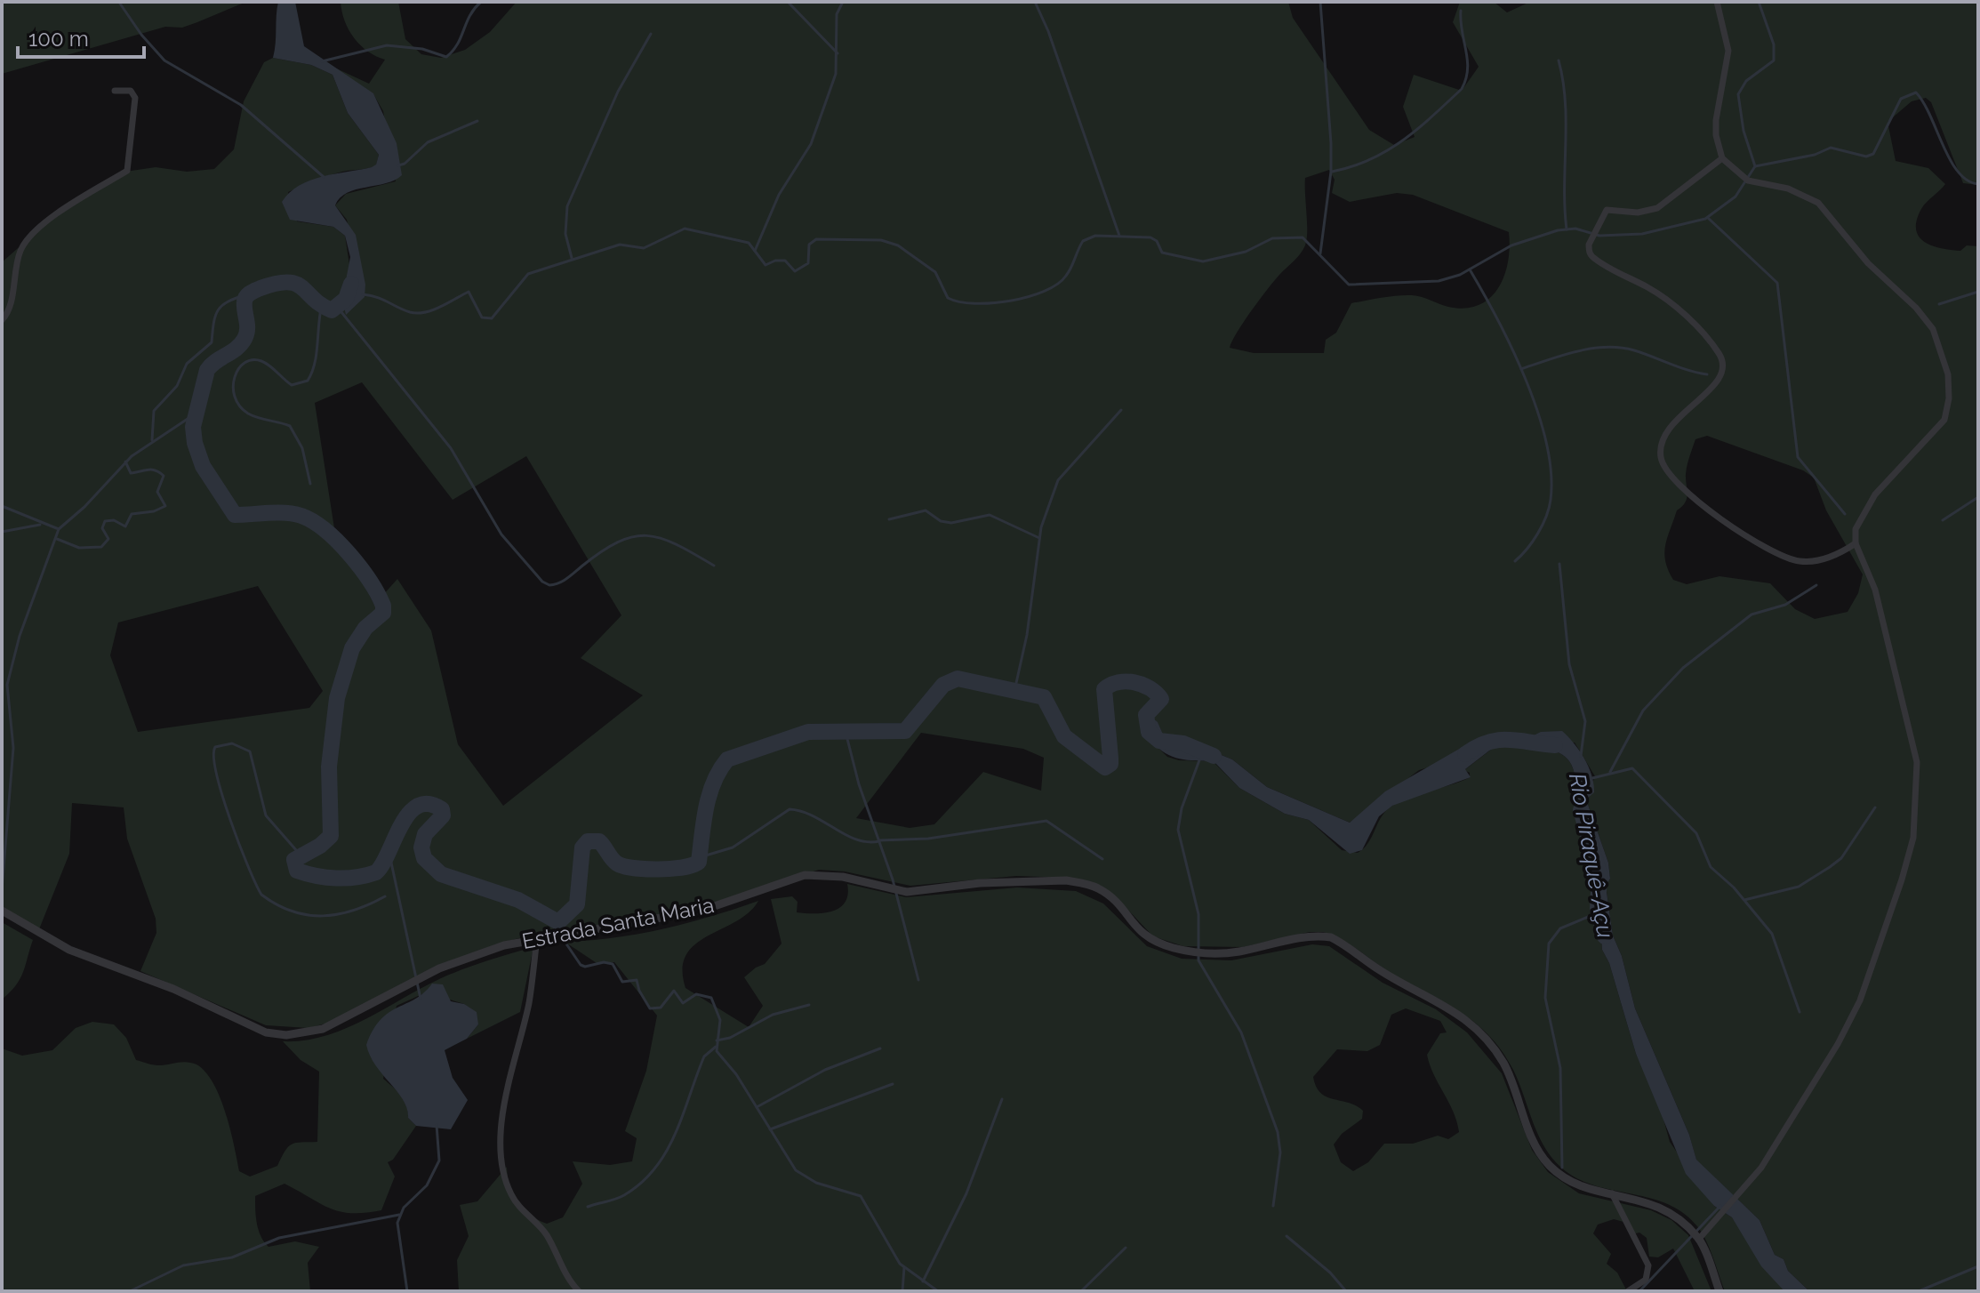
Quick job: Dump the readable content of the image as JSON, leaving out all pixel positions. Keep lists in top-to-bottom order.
{
  "streets": {
    "street": ["Estrada Santa Maria"]
  },
  "water": ["Rio Piraquê-Açu"],
  "scale_bar": "100 m"
}
